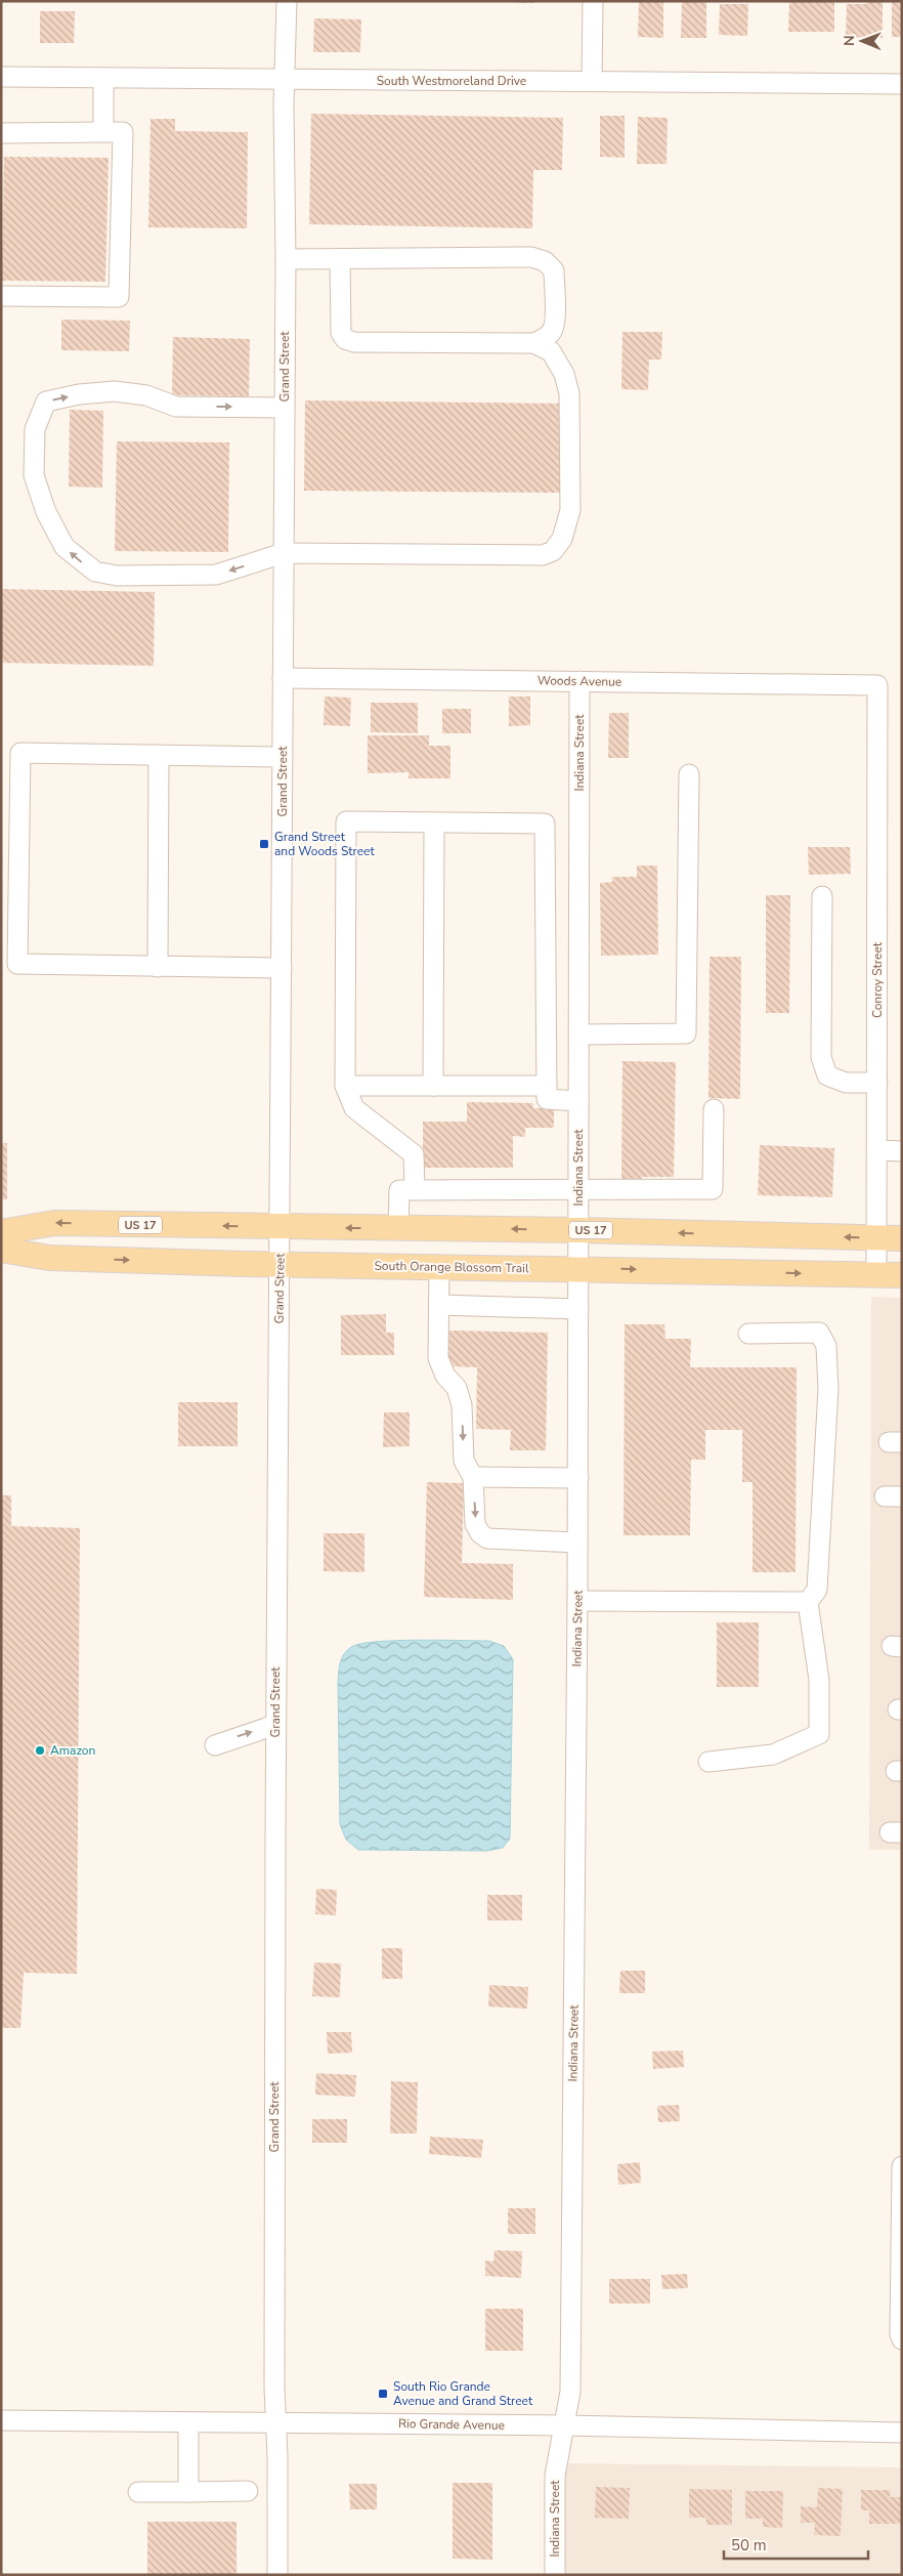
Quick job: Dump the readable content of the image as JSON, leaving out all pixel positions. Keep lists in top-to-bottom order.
{
  "streets": {
    "main road": ["US 17", "South Orange Blossom Trail"],
    "street": [
      "South Westmoreland Drive",
      "Grand Street",
      "Woods Avenue",
      "Indiana Street",
      "Conroy Street",
      "Rio Grande Avenue"
    ]
  },
  "crossings": [
    ["South Westmoreland Drive", "Grand Street"],
    ["Grand Street", "Woods Avenue"],
    ["Grand Street", "US 17"],
    ["Grand Street", "South Orange Blossom Trail"],
    ["Grand Street", "Rio Grande Avenue"],
    ["Woods Avenue", "Indiana Street"],
    ["Woods Avenue", "Conroy Street"],
    ["Indiana Street", "US 17"],
    ["Indiana Street", "South Orange Blossom Trail"],
    ["Indiana Street", "Rio Grande Avenue"],
    ["Conroy Street", "US 17"],
    ["Conroy Street", "South Orange Blossom Trail"]
  ],
  "places": {
    "transit": ["Grand Street and Woods Street", "South Rio Grande Avenue and Grand Street"],
    "other": ["Amazon"]
  },
  "scale_bar": "50 m",
  "north": "left"
}
